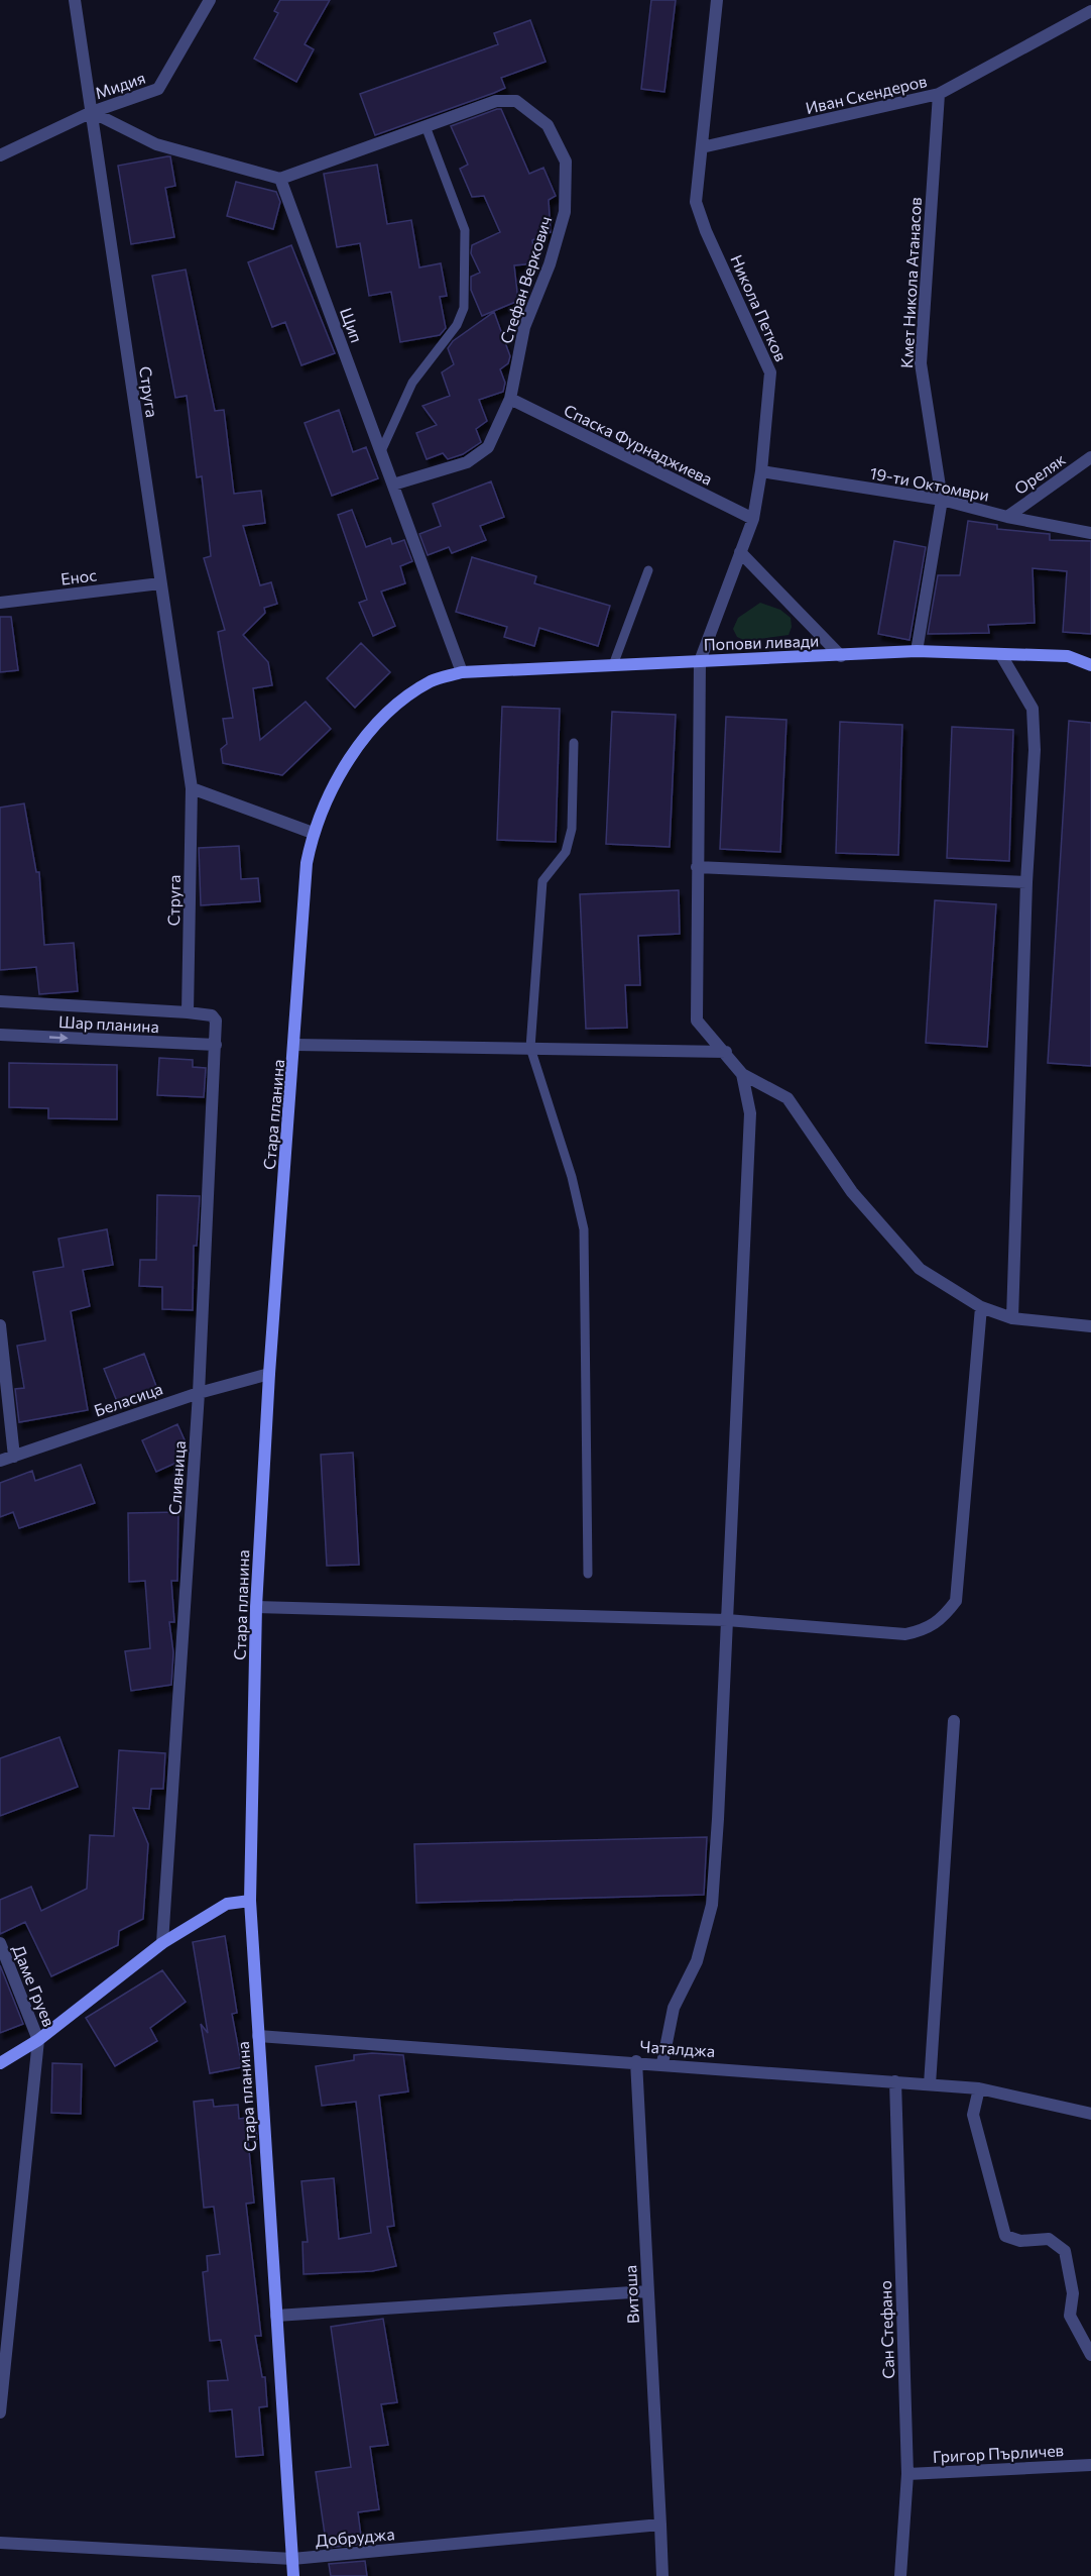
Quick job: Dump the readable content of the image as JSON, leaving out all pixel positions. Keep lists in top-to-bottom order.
{
  "streets": {
    "street": [
      "Мидия",
      "Иван Скендеров",
      "Стефан Веркович",
      "Кмет Никола Атанасов",
      "Никола Петков",
      "Щип",
      "Струга",
      "Спаска Фурнаджиева",
      "Ореляк",
      "19-ти Октомври",
      "Енос",
      "Попови ливади",
      "Шар планина",
      "Стара планина",
      "Беласица",
      "Сливница",
      "Даме Груев",
      "Чаталджа",
      "Витоша",
      "Сан Стефано",
      "Григор Пърличев",
      "Добруджа"
    ]
  },
  "crossings": [
    ["Мидия", "Струга"],
    ["Иван Скендеров", "Кмет Никола Атанасов"],
    ["Иван Скендеров", "Никола Петков"],
    ["Стефан Веркович", "Щип"],
    ["Стефан Веркович", "Спаска Фурнаджиева"],
    ["Кмет Никола Атанасов", "19-ти Октомври"],
    ["Кмет Никола Атанасов", "Попови ливади"],
    ["Никола Петков", "Спаска Фурнаджиева"],
    ["Никола Петков", "19-ти Октомври"],
    ["Никола Петков", "Попови ливади"],
    ["Щип", "Попови ливади"],
    ["Струга", "Енос"],
    ["Струга", "Шар планина"],
    ["Ореляк", "19-ти Октомври"],
    ["Попови ливади", "Стара планина"],
    ["Шар планина", "Сливница"],
    ["Стара планина", "Беласица"],
    ["Стара планина", "Чаталджа"],
    ["Стара планина", "Добруджа"],
    ["Беласица", "Сливница"],
    ["Чаталджа", "Витоша"],
    ["Чаталджа", "Сан Стефано"],
    ["Витоша", "Добруджа"],
    ["Сан Стефано", "Григор Пърличев"]
  ]
}
